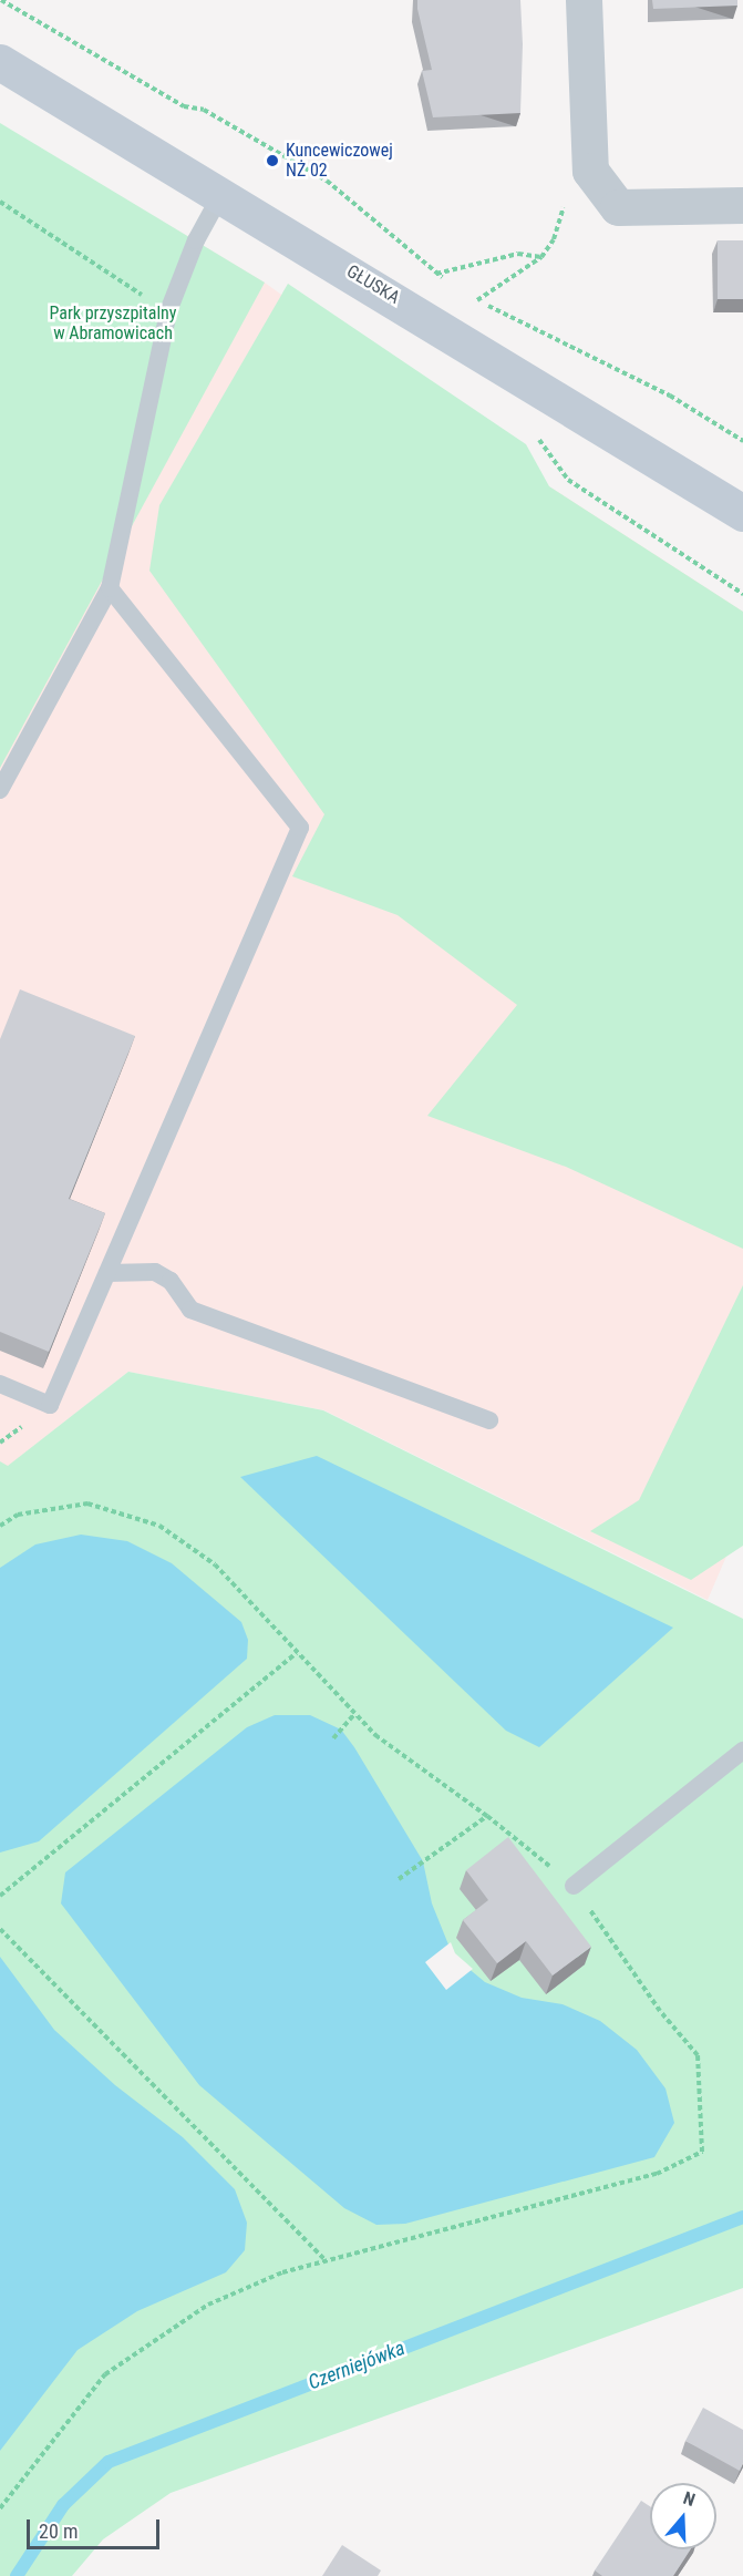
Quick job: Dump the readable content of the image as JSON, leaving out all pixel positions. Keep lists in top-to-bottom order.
{
  "streets": {
    "street": ["GŁUSKA"]
  },
  "water": ["Czerniejówka"],
  "parks": ["Park przyszpitalny w Abramowicach"],
  "places": ["Kuncewiczowej NŻ 02"],
  "scale_bar": "20 m",
  "north": "top"
}
